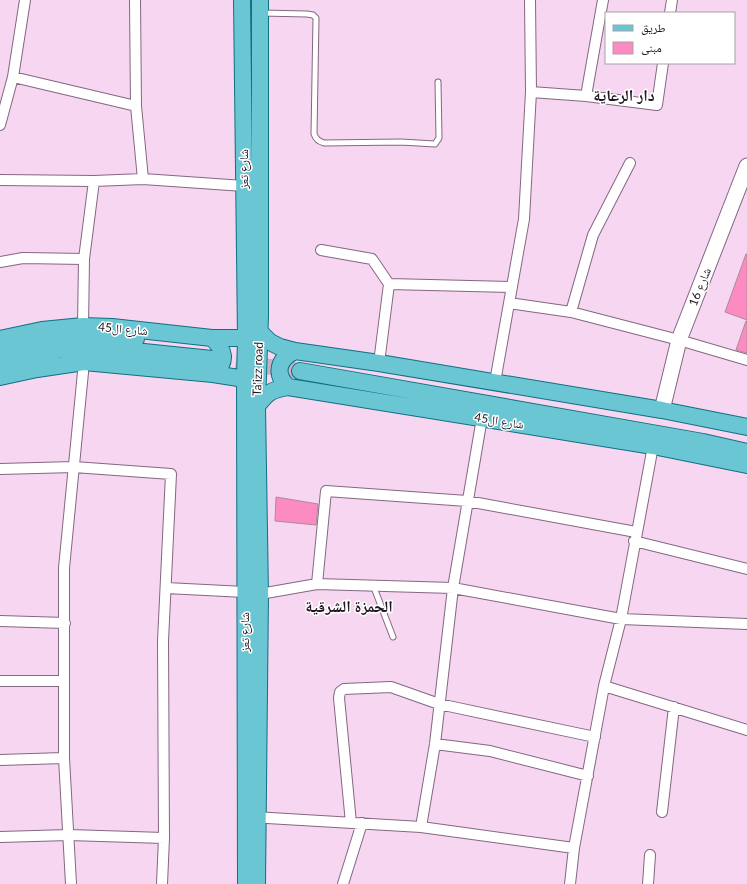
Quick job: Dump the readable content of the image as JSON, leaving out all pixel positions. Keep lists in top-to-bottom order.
{
  "streets": {
    "main road": ["شارع تعز", "شارع ال45", "Ta'izz road"],
    "street": ["شارع 16"]
  },
  "crossings": [
    ["شارع تعز", "شارع ال45"],
    ["شارع تعز", "Ta'izz road"],
    ["شارع 16", "شارع ال45"],
    ["شارع ال45", "Ta'izz road"]
  ],
  "districts": ["دار الرعاية", "الحمزة الشرقية"],
  "legend": ["طريق", "مبنى"]
}
